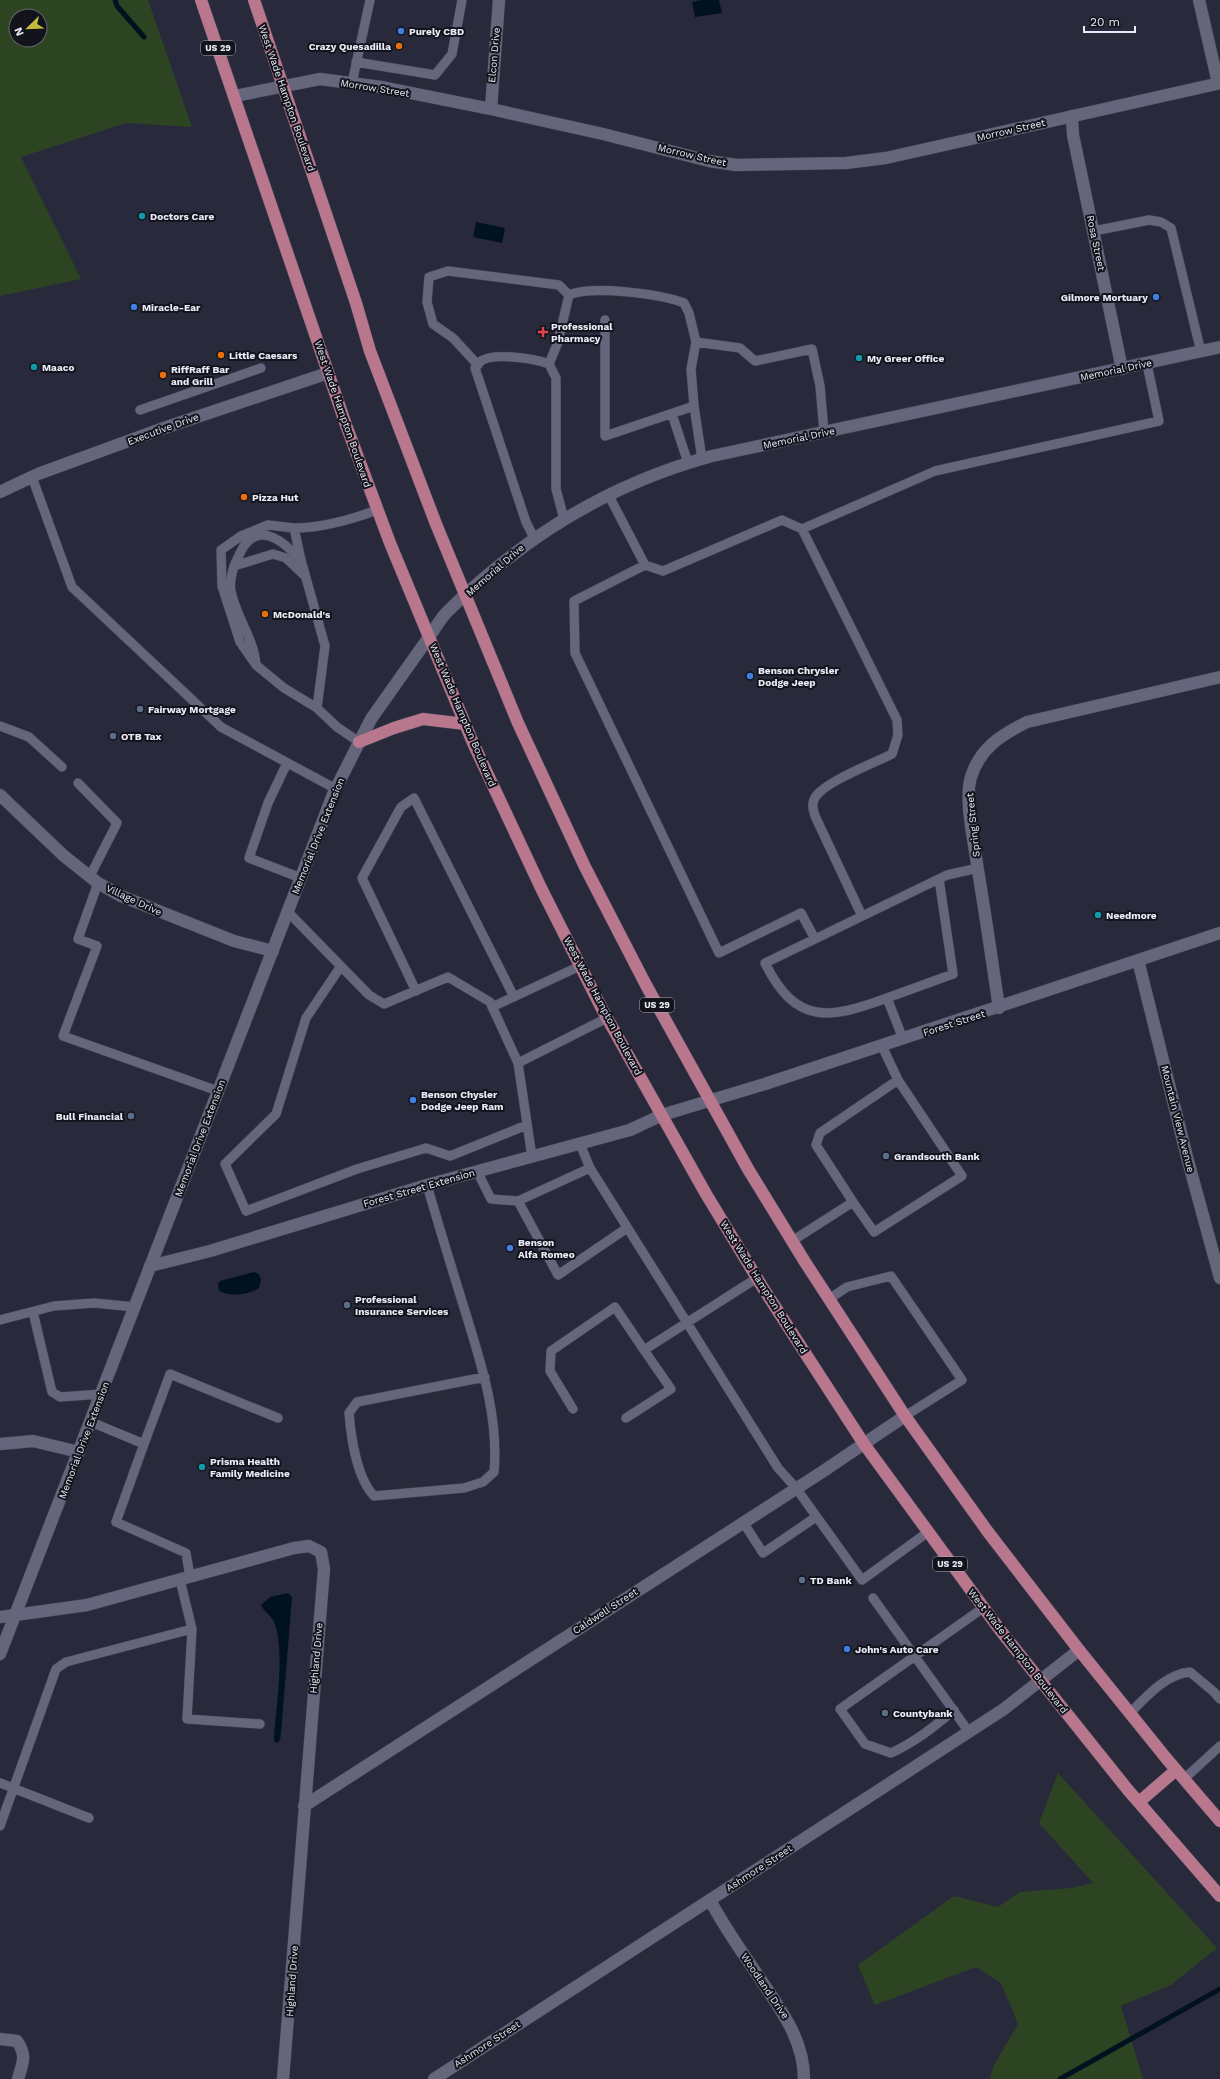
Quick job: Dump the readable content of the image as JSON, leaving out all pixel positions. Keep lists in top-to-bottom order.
{
  "streets": {
    "main road": ["US 29", "West Wade Hampton Boulevard"],
    "street": [
      "Elcon Drive",
      "Morrow Street",
      "Rosa Street",
      "Memorial Drive",
      "Executive Drive",
      "Spring Street",
      "Memorial Drive Extension",
      "Village Drive",
      "Forest Street",
      "Mountain View Avenue",
      "Forest Street Extension",
      "Caldwell Street",
      "Highland Drive",
      "Ashmore Street",
      "Woodland Drive"
    ]
  },
  "crossings": [
    ["Elcon Drive", "Morrow Street"],
    ["Morrow Street", "West Wade Hampton Boulevard"],
    ["Morrow Street", "Rosa Street"],
    ["West Wade Hampton Boulevard", "Memorial Drive"],
    ["West Wade Hampton Boulevard", "Executive Drive"],
    ["West Wade Hampton Boulevard", "Memorial Drive Extension"],
    ["West Wade Hampton Boulevard", "Forest Street"],
    ["West Wade Hampton Boulevard", "Forest Street Extension"],
    ["West Wade Hampton Boulevard", "Caldwell Street"],
    ["West Wade Hampton Boulevard", "Ashmore Street"],
    ["Rosa Street", "Memorial Drive"],
    ["Memorial Drive", "Memorial Drive Extension"],
    ["Spring Street", "Forest Street"],
    ["Memorial Drive Extension", "Village Drive"],
    ["Memorial Drive Extension", "Forest Street Extension"],
    ["Memorial Drive Extension", "Highland Drive"],
    ["Forest Street", "Mountain View Avenue"],
    ["Forest Street", "Forest Street Extension"],
    ["Caldwell Street", "Highland Drive"],
    ["Ashmore Street", "Woodland Drive"]
  ],
  "places": {
    "other": [
      "Purely CBD",
      "Crazy Quesadilla",
      "Doctors Care",
      "Gilmore Mortuary",
      "Miracle-Ear",
      "Little Caesars",
      "My Greer Office",
      "Maaco",
      "RiffRaff Bar and Grill",
      "Pizza Hut",
      "McDonald's",
      "Benson Chrysler Dodge Jeep",
      "Fairway Mortgage",
      "OTB Tax",
      "Needmore",
      "Benson Chysler Dodge Jeep Ram",
      "Bull Financial",
      "Grandsouth Bank",
      "Benson Alfa Romeo",
      "Professional Insurance Services",
      "Prisma Health Family Medicine",
      "TD Bank",
      "John's Auto Care",
      "Countybank"
    ],
    "health": ["Professional Pharmacy"]
  },
  "scale_bar": "20 m",
  "north": "bottom left"
}
